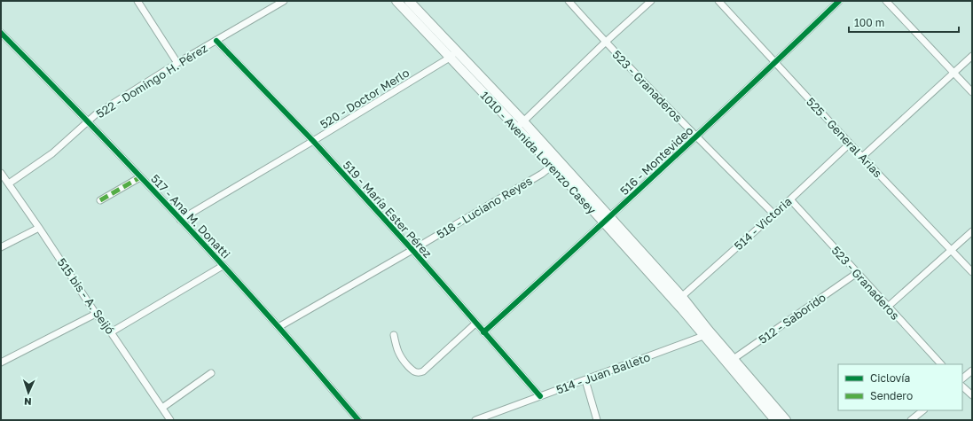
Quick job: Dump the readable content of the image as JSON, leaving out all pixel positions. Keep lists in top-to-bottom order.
{
  "streets": {
    "main road": ["1010 - Avenida Lorenzo Casey"],
    "street": [
      "522 - Domingo H. Pérez",
      "523 - Granaderos",
      "520 - Doctor Merlo",
      "525 - General Arias",
      "516 - Montevideo",
      "518 - Luciano Reyes",
      "519 - María Ester Pérez",
      "517 - Ana M. Donatti",
      "514 - Victoria",
      "515 bis - A. Seijó",
      "512 - Saborido",
      "514 - Juan Balleto"
    ]
  },
  "crossings": [
    ["522 - Domingo H. Pérez", "519 - María Ester Pérez"],
    ["522 - Domingo H. Pérez", "517 - Ana M. Donatti"],
    ["522 - Domingo H. Pérez", "515 bis - A. Seijó"],
    ["523 - Granaderos", "516 - Montevideo"],
    ["523 - Granaderos", "514 - Victoria"],
    ["523 - Granaderos", "512 - Saborido"],
    ["520 - Doctor Merlo", "1010 - Avenida Lorenzo Casey"],
    ["520 - Doctor Merlo", "519 - María Ester Pérez"],
    ["520 - Doctor Merlo", "517 - Ana M. Donatti"],
    ["525 - General Arias", "516 - Montevideo"],
    ["525 - General Arias", "514 - Victoria"],
    ["1010 - Avenida Lorenzo Casey", "516 - Montevideo"],
    ["1010 - Avenida Lorenzo Casey", "518 - Luciano Reyes"],
    ["1010 - Avenida Lorenzo Casey", "514 - Victoria"],
    ["1010 - Avenida Lorenzo Casey", "512 - Saborido"],
    ["1010 - Avenida Lorenzo Casey", "514 - Juan Balleto"],
    ["516 - Montevideo", "519 - María Ester Pérez"],
    ["518 - Luciano Reyes", "519 - María Ester Pérez"],
    ["518 - Luciano Reyes", "517 - Ana M. Donatti"],
    ["519 - María Ester Pérez", "514 - Juan Balleto"]
  ],
  "legend": ["Ciclovía", "Sendero"],
  "scale_bar": "100 m",
  "north": "bottom"
}
